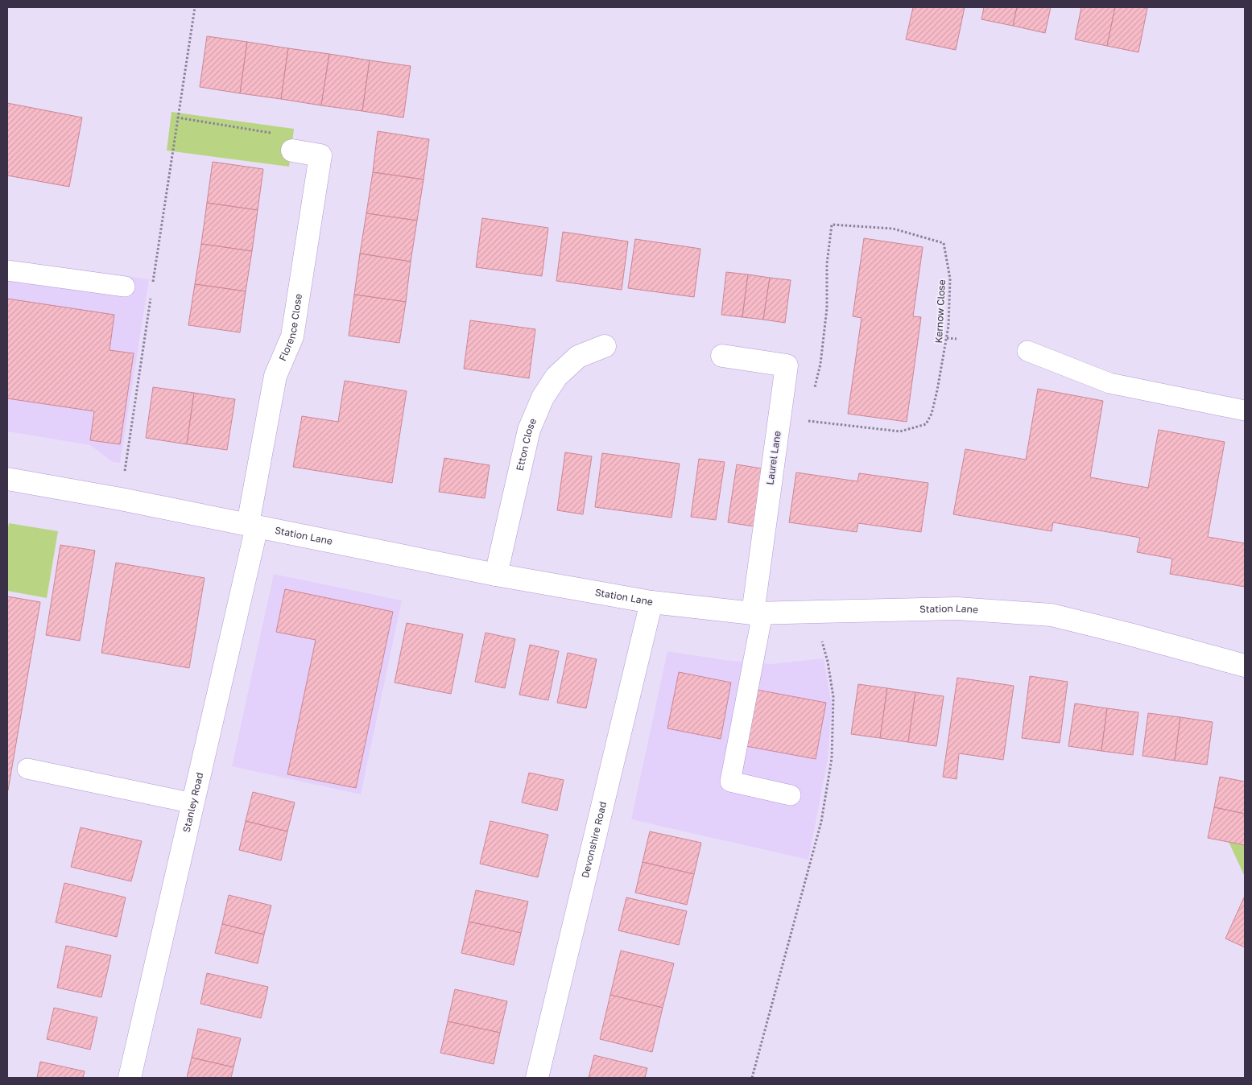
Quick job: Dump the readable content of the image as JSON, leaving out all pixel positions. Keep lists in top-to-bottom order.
{
  "streets": {
    "street": [
      "Florence Close",
      "Etton Close",
      "Laurel Lane",
      "Station Lane",
      "Stanley Road",
      "Devonshire Road"
    ],
    "path": ["Kernow Close"]
  },
  "crossings": [
    ["Florence Close", "Station Lane"],
    ["Florence Close", "Stanley Road"],
    ["Etton Close", "Station Lane"],
    ["Laurel Lane", "Station Lane"],
    ["Station Lane", "Stanley Road"],
    ["Station Lane", "Devonshire Road"]
  ]
}
